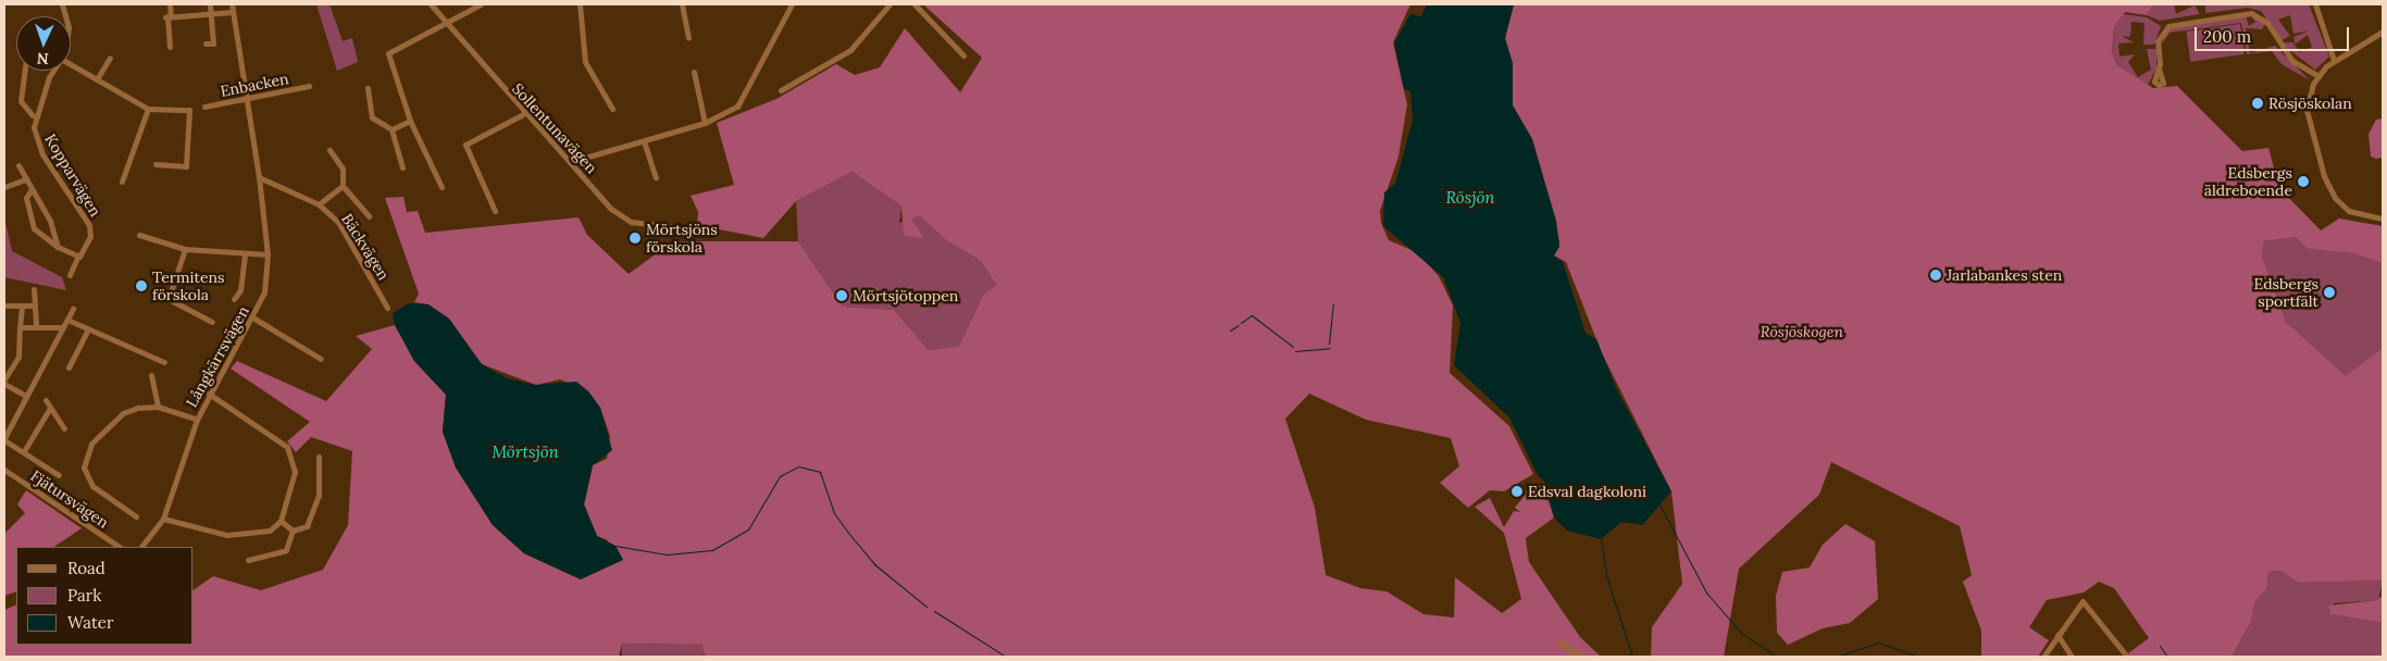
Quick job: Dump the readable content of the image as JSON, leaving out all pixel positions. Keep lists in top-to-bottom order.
{
  "streets": {
    "street": [
      "Enbacken",
      "Sollentunavägen",
      "Kopparvägen",
      "Bäckvägen",
      "Långkärrsvägen",
      "Fjätursvägen"
    ]
  },
  "crossings": [
    ["Enbacken", "Långkärrsvägen"],
    ["Bäckvägen", "Långkärrsvägen"]
  ],
  "water": ["Rösjön", "Mörtsjön"],
  "parks": ["Rösjöskogen"],
  "places": [
    "Rösjöskolan",
    "Edsbergs äldreboende",
    "Mörtsjöns förskola",
    "Jarlabankes sten",
    "Termitens förskola",
    "Edsbergs sportfält",
    "Mörtsjötoppen",
    "Edsval dagkoloni"
  ],
  "legend": ["Road", "Park", "Water"],
  "scale_bar": "200 m",
  "north": "bottom"
}
